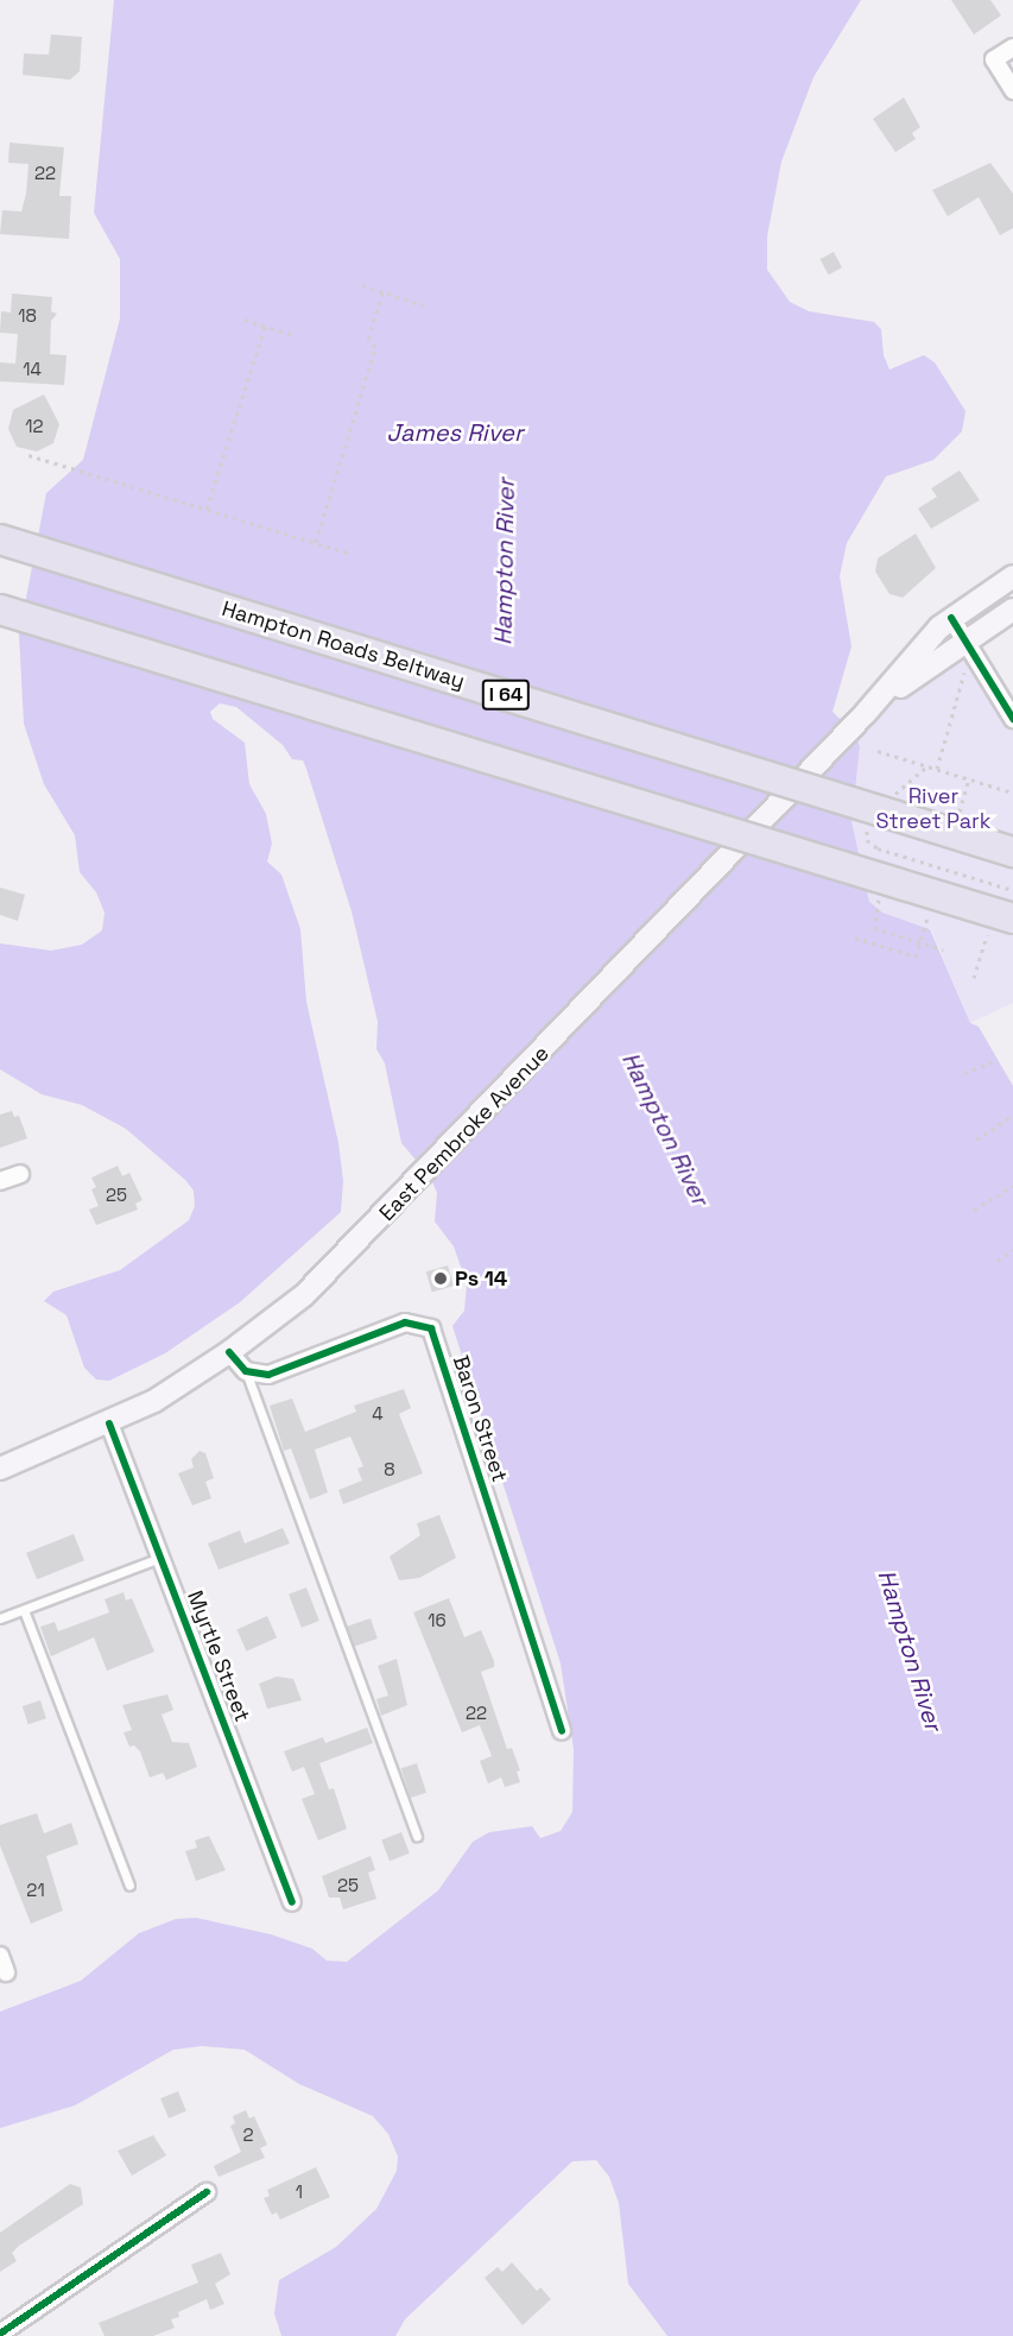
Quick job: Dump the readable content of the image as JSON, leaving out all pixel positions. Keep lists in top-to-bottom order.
{
  "streets": {
    "highway": ["Hampton Roads Beltway", "I 64"],
    "main road": ["East Pembroke Avenue"],
    "street": ["Baron Street", "Myrtle Street"]
  },
  "crossings": [
    ["East Pembroke Avenue", "Myrtle Street"]
  ],
  "water": ["James River", "Hampton River"],
  "parks": ["River Street Park"],
  "places": ["Ps 14"],
  "house_numbers": [
    "22",
    "18",
    "14",
    "12",
    "25",
    "4",
    "8",
    "16",
    "22",
    "25",
    "21",
    "2",
    "1"
  ]
}
